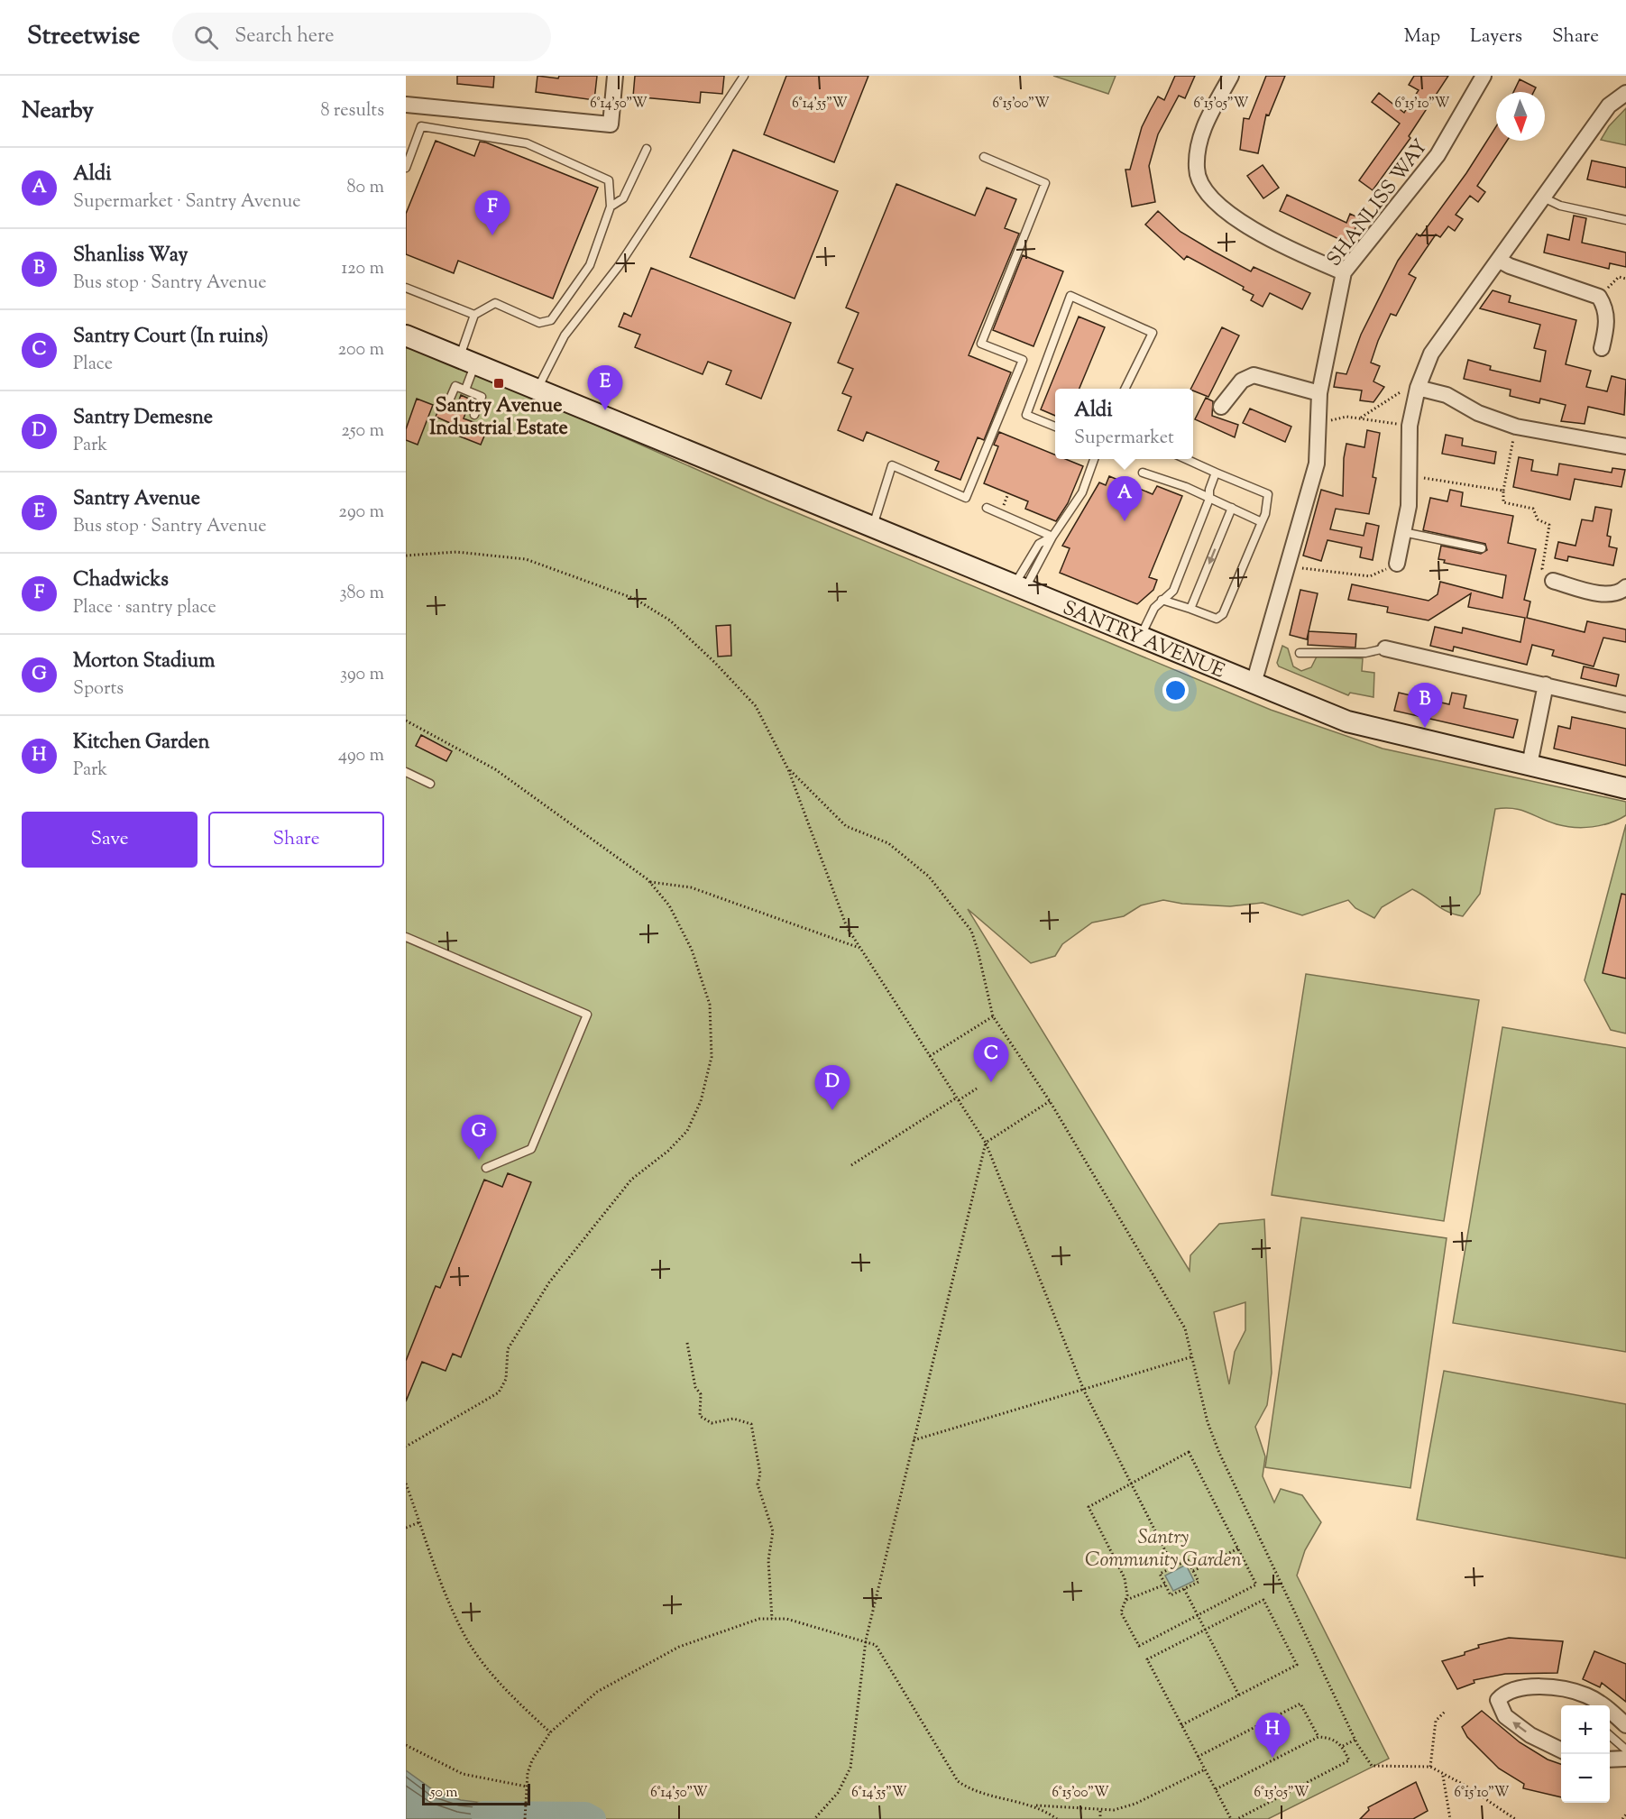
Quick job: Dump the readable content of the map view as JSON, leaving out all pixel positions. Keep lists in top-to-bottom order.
{
  "streets": {
    "main road": ["SANTRY AVENUE"],
    "street": ["SHANLISS WAY"]
  },
  "crossings": [
    ["SHANLISS WAY", "SANTRY AVENUE"]
  ],
  "parks": ["Santry Community Garden"],
  "places": {
    "transit": ["Santry Avenue Industrial Estate"]
  },
  "scale_bar": "50 m",
  "north": "bottom",
  "page": {
    "header": "Streetwise",
    "search": "Search here",
    "nav": ["Map", "Layers", "Share"],
    "heading": ["Nearby", "8 results"],
    "list": [
      {
        "mark": "A",
        "name": "Aldi",
        "note": "Supermarket · Santry Avenue",
        "value": "80 m"
      },
      {
        "mark": "B",
        "name": "Shanliss Way",
        "note": "Bus stop · Santry Avenue",
        "value": "120 m"
      },
      {
        "mark": "C",
        "name": "Santry Court (In ruins)",
        "note": "Place",
        "value": "200 m"
      },
      {
        "mark": "D",
        "name": "Santry Demesne",
        "note": "Park",
        "value": "250 m"
      },
      {
        "mark": "E",
        "name": "Santry Avenue",
        "note": "Bus stop · Santry Avenue",
        "value": "290 m"
      },
      {
        "mark": "F",
        "name": "Chadwicks",
        "note": "Place · santry place",
        "value": "380 m"
      },
      {
        "mark": "G",
        "name": "Morton Stadium",
        "note": "Sports",
        "value": "390 m"
      },
      {
        "mark": "H",
        "name": "Kitchen Garden",
        "note": "Park",
        "value": "490 m"
      }
    ],
    "pins": [
      "F",
      "E",
      "A",
      "B",
      "C",
      "D",
      "G",
      "H"
    ],
    "popup": ["Aldi", "Supermarket"],
    "buttons": ["Save", "Share"],
    "map_buttons": ["+", "−"],
    "scale": "50 m"
  },
  "coordinates": [
    "6°14'50\"W",
    "6°14'55\"W",
    "6°15'00\"W",
    "6°15'05\"W",
    "6°15'10\"W"
  ]
}
